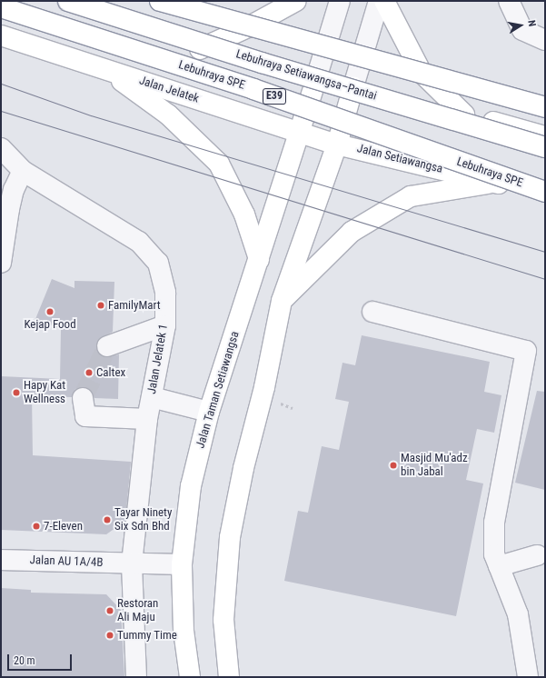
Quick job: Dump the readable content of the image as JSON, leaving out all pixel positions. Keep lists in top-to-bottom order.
{
  "streets": {
    "main road": [
      "Lebuhraya SPE",
      "Lebuhraya Setiawangsa–Pantai",
      "Jalan Jelatek",
      "E39",
      "Jalan Setiawangsa",
      "Jalan Taman Setiawangsa"
    ],
    "street": ["Jalan Jelatek 1", "Jalan AU 1A/4B"]
  },
  "crossings": [
    ["Jalan Jelatek", "Jalan Setiawangsa"],
    ["Jalan Jelatek", "Jalan Taman Setiawangsa"],
    ["Jalan Jelatek 1", "Jalan AU 1A/4B"],
    ["Jalan Taman Setiawangsa", "Jalan AU 1A/4B"]
  ],
  "places": [
    "FamilyMart",
    "Kejap Food",
    "Caltex",
    "Hapy Kat Wellness",
    "Masjid Mu'adz bin Jabal",
    "Tayar Ninety Six Sdn Bhd",
    "7-Eleven",
    "Restoran Ali Maju",
    "Tummy Time"
  ],
  "scale_bar": "20 m",
  "north": "right"
}
